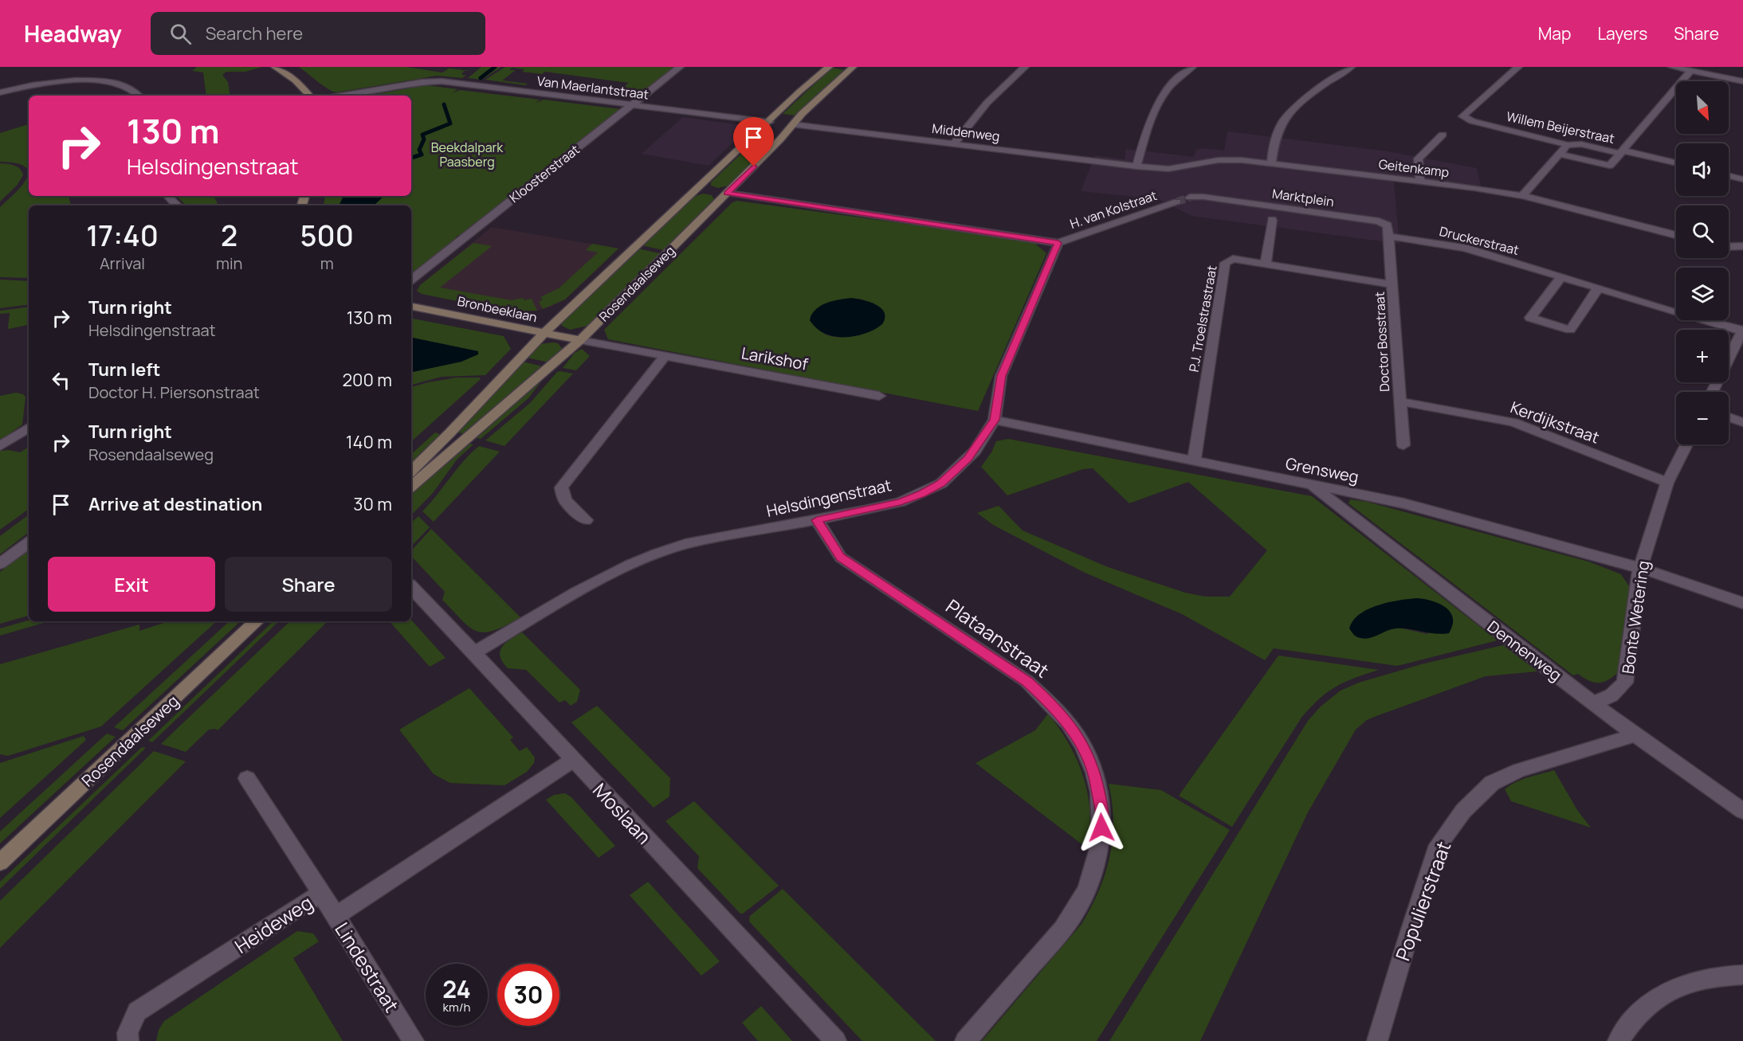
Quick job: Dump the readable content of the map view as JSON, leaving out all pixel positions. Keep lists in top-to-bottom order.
{
  "streets": {
    "street": [
      "Van Maerlantstraat",
      "Willem Beijerstraat",
      "Middenweg",
      "Geitenkamp",
      "Kloosterstraat",
      "Marktplein",
      "H. van Kolstraat",
      "Druckerstraat",
      "Rosendaalseweg",
      "Bronbeeklaan",
      "P.J. Troelstrastraat",
      "Doctor Bosstraat",
      "Larikshof",
      "Kerdijkstraat",
      "Grensweg",
      "Helsdingenstraat",
      "Bonte Wetering",
      "Plataanstraat",
      "Dennenweg",
      "Moslaan",
      "Populierstraat",
      "Heideweg",
      "Lindestraat"
    ]
  },
  "crossings": [
    ["Van Maerlantstraat", "Middenweg"],
    ["Van Maerlantstraat", "Kloosterstraat"],
    ["Van Maerlantstraat", "Rosendaalseweg"],
    ["Middenweg", "Geitenkamp"],
    ["Middenweg", "Rosendaalseweg"],
    ["Marktplein", "Druckerstraat"],
    ["Marktplein", "Doctor Bosstraat"],
    ["H. van Kolstraat", "Helsdingenstraat"],
    ["Druckerstraat", "Doctor Bosstraat"],
    ["Rosendaalseweg", "Bronbeeklaan"],
    ["Rosendaalseweg", "Larikshof"],
    ["Bronbeeklaan", "Larikshof"],
    ["P.J. Troelstrastraat", "Doctor Bosstraat"],
    ["P.J. Troelstrastraat", "Grensweg"],
    ["Doctor Bosstraat", "Kerdijkstraat"],
    ["Kerdijkstraat", "Bonte Wetering"],
    ["Grensweg", "Helsdingenstraat"],
    ["Grensweg", "Bonte Wetering"],
    ["Grensweg", "Dennenweg"],
    ["Helsdingenstraat", "Plataanstraat"],
    ["Helsdingenstraat", "Moslaan"],
    ["Bonte Wetering", "Dennenweg"],
    ["Dennenweg", "Populierstraat"],
    ["Moslaan", "Heideweg"],
    ["Heideweg", "Lindestraat"]
  ],
  "parks": ["Beekdalpark Paasberg"],
  "north": "bottom right",
  "page": {
    "header": "Headway",
    "search": "Search here",
    "nav": ["Map", "Layers", "Share"],
    "map_buttons": ["+", "−"],
    "turn": ["130 m", "Helsdingenstraat"],
    "eta": [
      "17:40",
      "Arrival",
      "2",
      "min",
      "500",
      "m"
    ],
    "list": [
      {
        "name": "Turn right",
        "note": "Helsdingenstraat",
        "value": "130 m"
      },
      {
        "name": "Turn left",
        "note": "Doctor H. Piersonstraat",
        "value": "200 m"
      },
      {
        "name": "Turn right",
        "note": "Rosendaalseweg",
        "value": "140 m"
      },
      {
        "name": "Arrive at destination",
        "value": "30 m"
      }
    ],
    "buttons": ["Exit", "Share"],
    "speed": "24 km/h",
    "limit": "30"
  }
}
